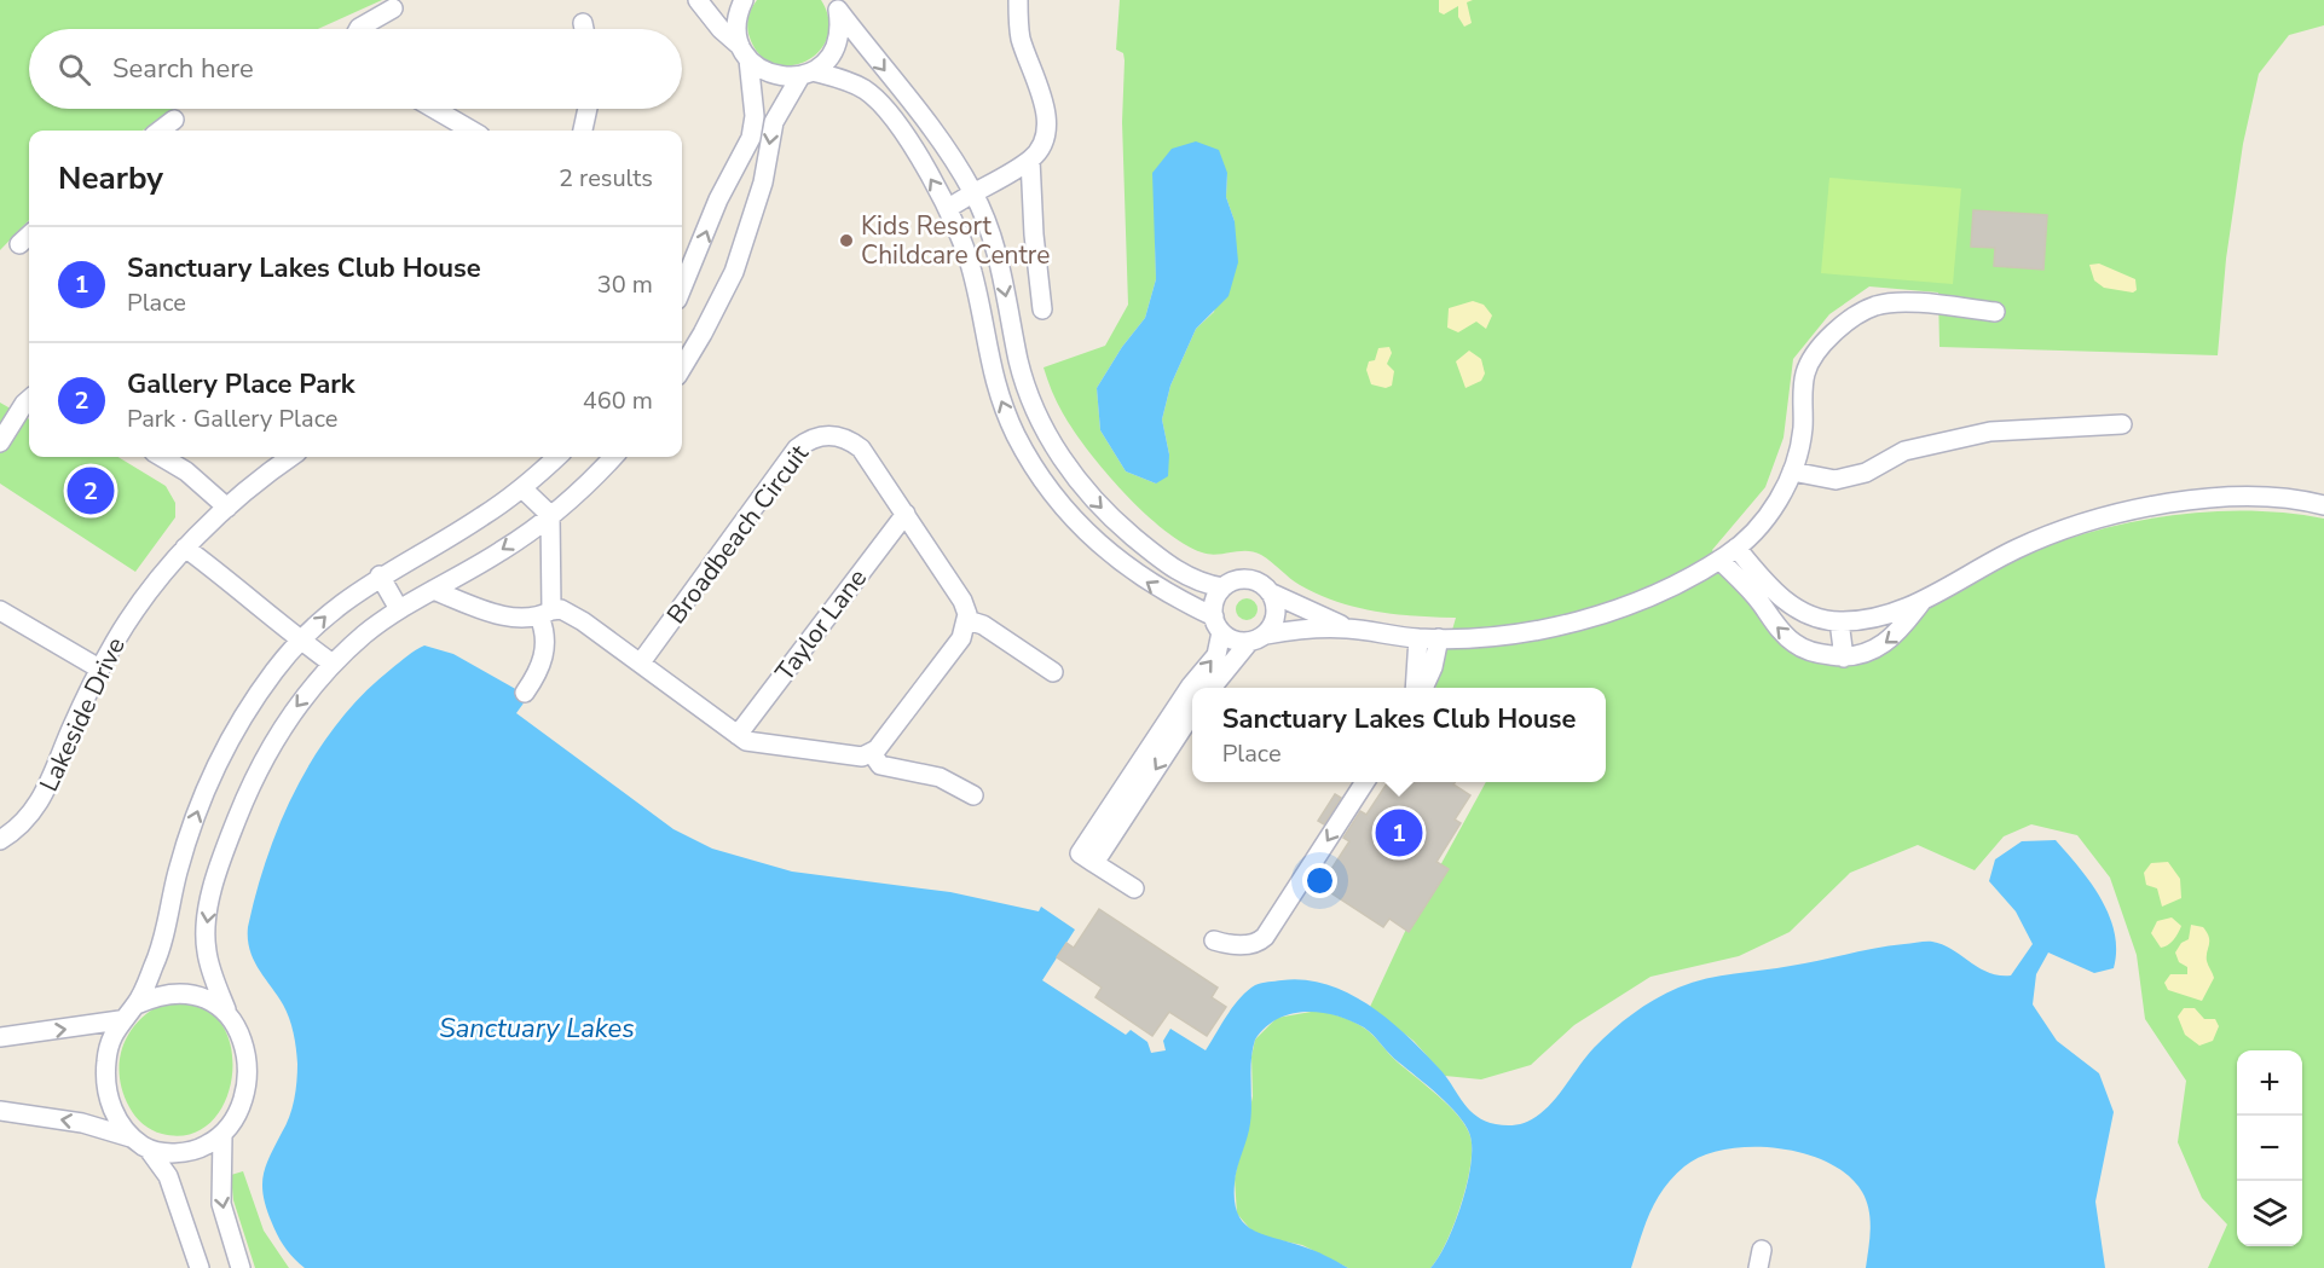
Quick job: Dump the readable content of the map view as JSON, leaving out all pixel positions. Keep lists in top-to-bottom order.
{
  "streets": {
    "street": ["Broadbeach Circuit", "Taylor Lane", "Lakeside Drive"]
  },
  "crossings": [
    ["Broadbeach Circuit", "Taylor Lane"]
  ],
  "water": ["Sanctuary Lakes"],
  "places": ["Kids Resort Childcare Centre"],
  "page": {
    "search": "Search here",
    "heading": ["Nearby", "2 results"],
    "list": [
      {
        "mark": "1",
        "name": "Sanctuary Lakes Club House",
        "note": "Place",
        "value": "30 m"
      },
      {
        "mark": "2",
        "name": "Gallery Place Park",
        "note": "Park · Gallery Place",
        "value": "460 m"
      }
    ],
    "pins": ["2", "1"],
    "popup": ["Sanctuary Lakes Club House", "Place"],
    "map_buttons": ["+", "−"]
  }
}
